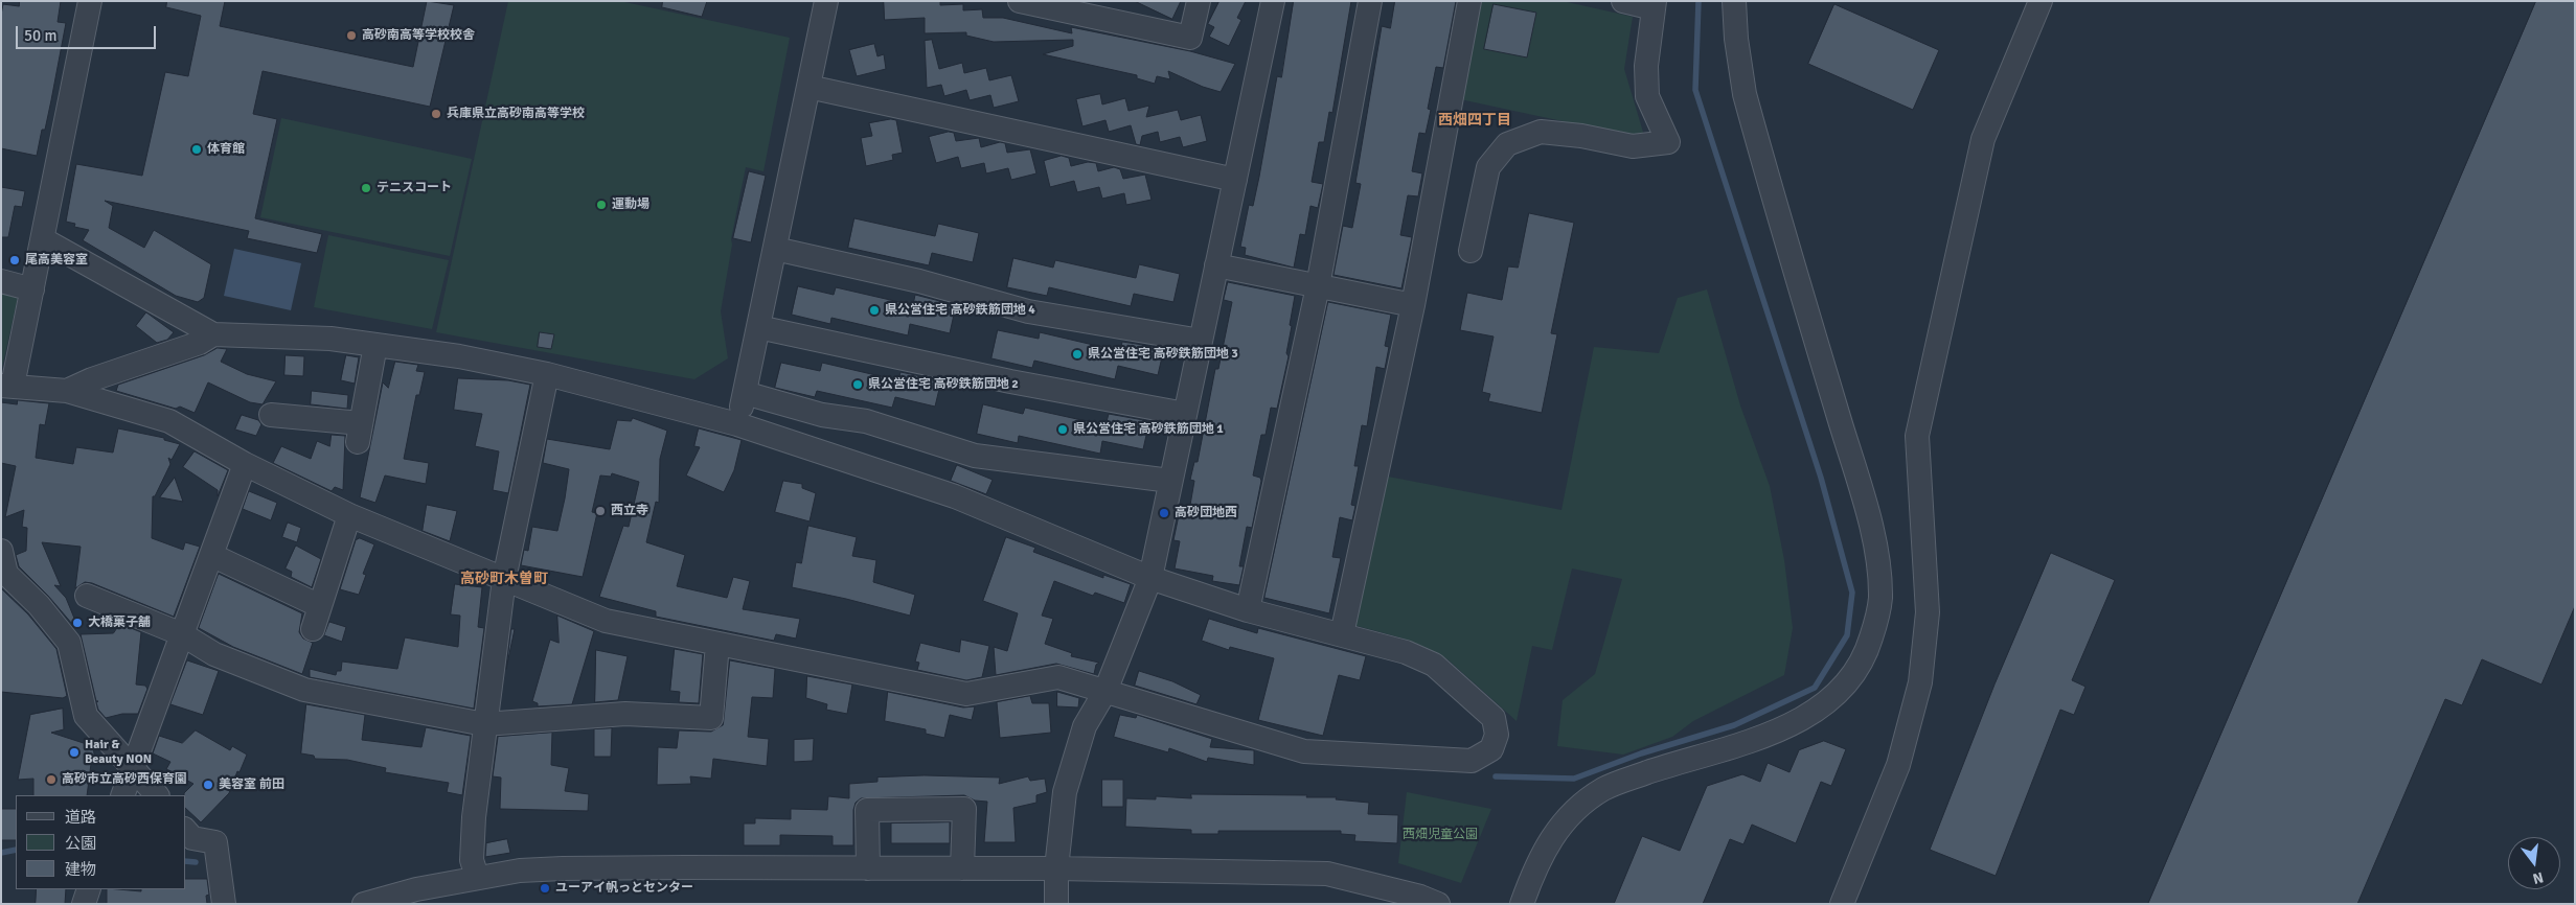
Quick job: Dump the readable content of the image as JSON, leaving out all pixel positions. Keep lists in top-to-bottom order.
{
  "districts": ["西畑四丁目", "高砂町木曽町"],
  "parks": ["西畑児童公園"],
  "places": [
    "高砂南高等学校校舎",
    "兵庫県立高砂南高等学校",
    "体育館",
    "テニスコート",
    "運動場",
    "尾高美容室",
    "県公営住宅 高砂鉄筋団地 4",
    "県公営住宅 高砂鉄筋団地 3",
    "県公営住宅 高砂鉄筋団地 2",
    "県公営住宅 高砂鉄筋団地 1",
    "西立寺",
    "高砂団地西",
    "大橋菓子舗",
    "Hair & Beauty NON",
    "高砂市立高砂西保育園",
    "美容室 前田",
    "ユーアイ帆っとセンター"
  ],
  "legend": ["道路", "公園", "建物"],
  "scale_bar": "50 m",
  "north": "bottom"
}
